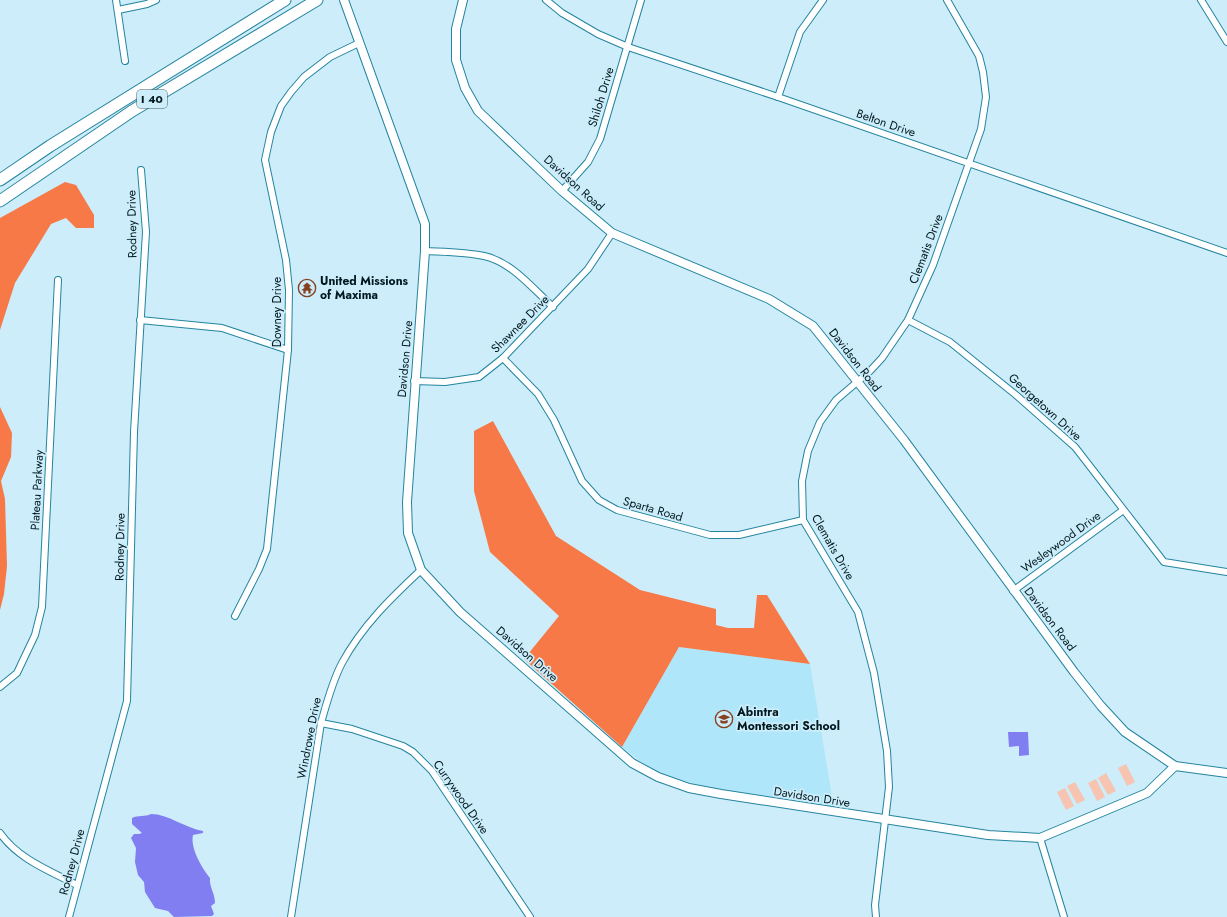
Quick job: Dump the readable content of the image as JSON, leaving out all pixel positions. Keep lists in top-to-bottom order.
{
  "streets": {
    "highway": ["I 40"],
    "street": [
      "Shiloh Drive",
      "Belton Drive",
      "Davidson Road",
      "Rodney Drive",
      "Clematis Drive",
      "Downey Drive",
      "Shawnee Drive",
      "Davidson Drive",
      "Georgetown Drive",
      "Plateau Parkway",
      "Sparta Road",
      "Wesleywood Drive",
      "Windrowe Drive",
      "Currywood Drive"
    ]
  },
  "crossings": [
    ["Shiloh Drive", "Belton Drive"],
    ["Shiloh Drive", "Davidson Road"],
    ["Belton Drive", "Clematis Drive"],
    ["Davidson Road", "Clematis Drive"],
    ["Davidson Road", "Shawnee Drive"],
    ["Davidson Road", "Davidson Drive"],
    ["Davidson Road", "Wesleywood Drive"],
    ["Clematis Drive", "Davidson Drive"],
    ["Clematis Drive", "Georgetown Drive"],
    ["Clematis Drive", "Sparta Road"],
    ["Downey Drive", "Davidson Drive"],
    ["Shawnee Drive", "Davidson Drive"],
    ["Shawnee Drive", "Sparta Road"],
    ["Davidson Drive", "Windrowe Drive"],
    ["Georgetown Drive", "Wesleywood Drive"],
    ["Windrowe Drive", "Currywood Drive"]
  ],
  "places": {
    "temple": ["United Missions of Maxima"],
    "school or university": ["Abintra Montessori School"]
  }
}
